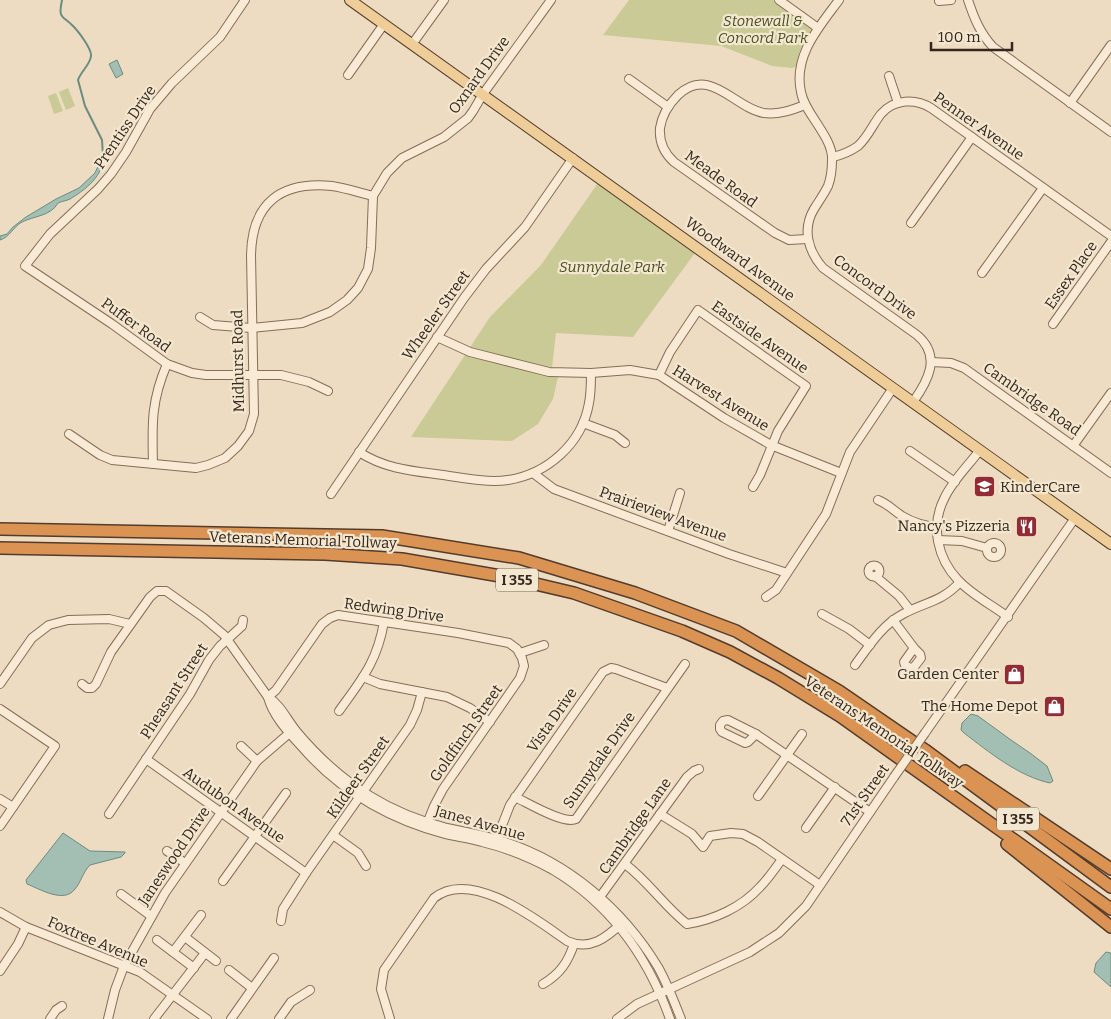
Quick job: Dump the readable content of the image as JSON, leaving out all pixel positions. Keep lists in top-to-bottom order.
{
  "streets": {
    "highway": ["Veterans Memorial Tollway", "I 355"],
    "main road": ["Woodward Avenue"],
    "street": [
      "Oxnard Drive",
      "Penner Avenue",
      "Prentiss Drive",
      "Meade Road",
      "Essex Place",
      "Concord Drive",
      "Wheeler Street",
      "Puffer Road",
      "Eastside Avenue",
      "Midhurst Road",
      "Harvest Avenue",
      "Cambridge Road",
      "Prairieview Avenue",
      "Redwing Drive",
      "Pheasant Street",
      "Vista Drive",
      "Goldfinch Street",
      "Sunnydale Drive",
      "Kildeer Street",
      "71st Street",
      "Audubon Avenue",
      "Janes Avenue",
      "Cambridge Lane",
      "Janeswood Drive",
      "Foxtree Avenue"
    ]
  },
  "crossings": [
    ["Oxnard Drive", "Woodward Avenue"],
    ["Oxnard Drive", "Midhurst Road"],
    ["Prentiss Drive", "Puffer Road"],
    ["Meade Road", "Concord Drive"],
    ["Woodward Avenue", "Wheeler Street"],
    ["Woodward Avenue", "71st Street"],
    ["Concord Drive", "Cambridge Road"],
    ["Wheeler Street", "Harvest Avenue"],
    ["Puffer Road", "Midhurst Road"],
    ["Eastside Avenue", "Harvest Avenue"],
    ["Redwing Drive", "Goldfinch Street"],
    ["Redwing Drive", "Janes Avenue"],
    ["Pheasant Street", "Audubon Avenue"],
    ["Pheasant Street", "Janes Avenue"],
    ["Vista Drive", "Sunnydale Drive"],
    ["Vista Drive", "Janes Avenue"],
    ["Goldfinch Street", "Janes Avenue"],
    ["Kildeer Street", "Audubon Avenue"],
    ["Kildeer Street", "Janes Avenue"],
    ["71st Street", "Janes Avenue"],
    ["Audubon Avenue", "Janeswood Drive"],
    ["Janes Avenue", "Cambridge Lane"],
    ["Janes Avenue", "Janeswood Drive"],
    ["Janeswood Drive", "Foxtree Avenue"]
  ],
  "parks": ["Stonewall & Concord Park", "Sunnydale Park"],
  "places": {
    "school or university": ["KinderCare"],
    "restaurant": ["Nancy's Pizzeria"],
    "shop": ["Garden Center", "The Home Depot"]
  },
  "scale_bar": "100 m"
}
